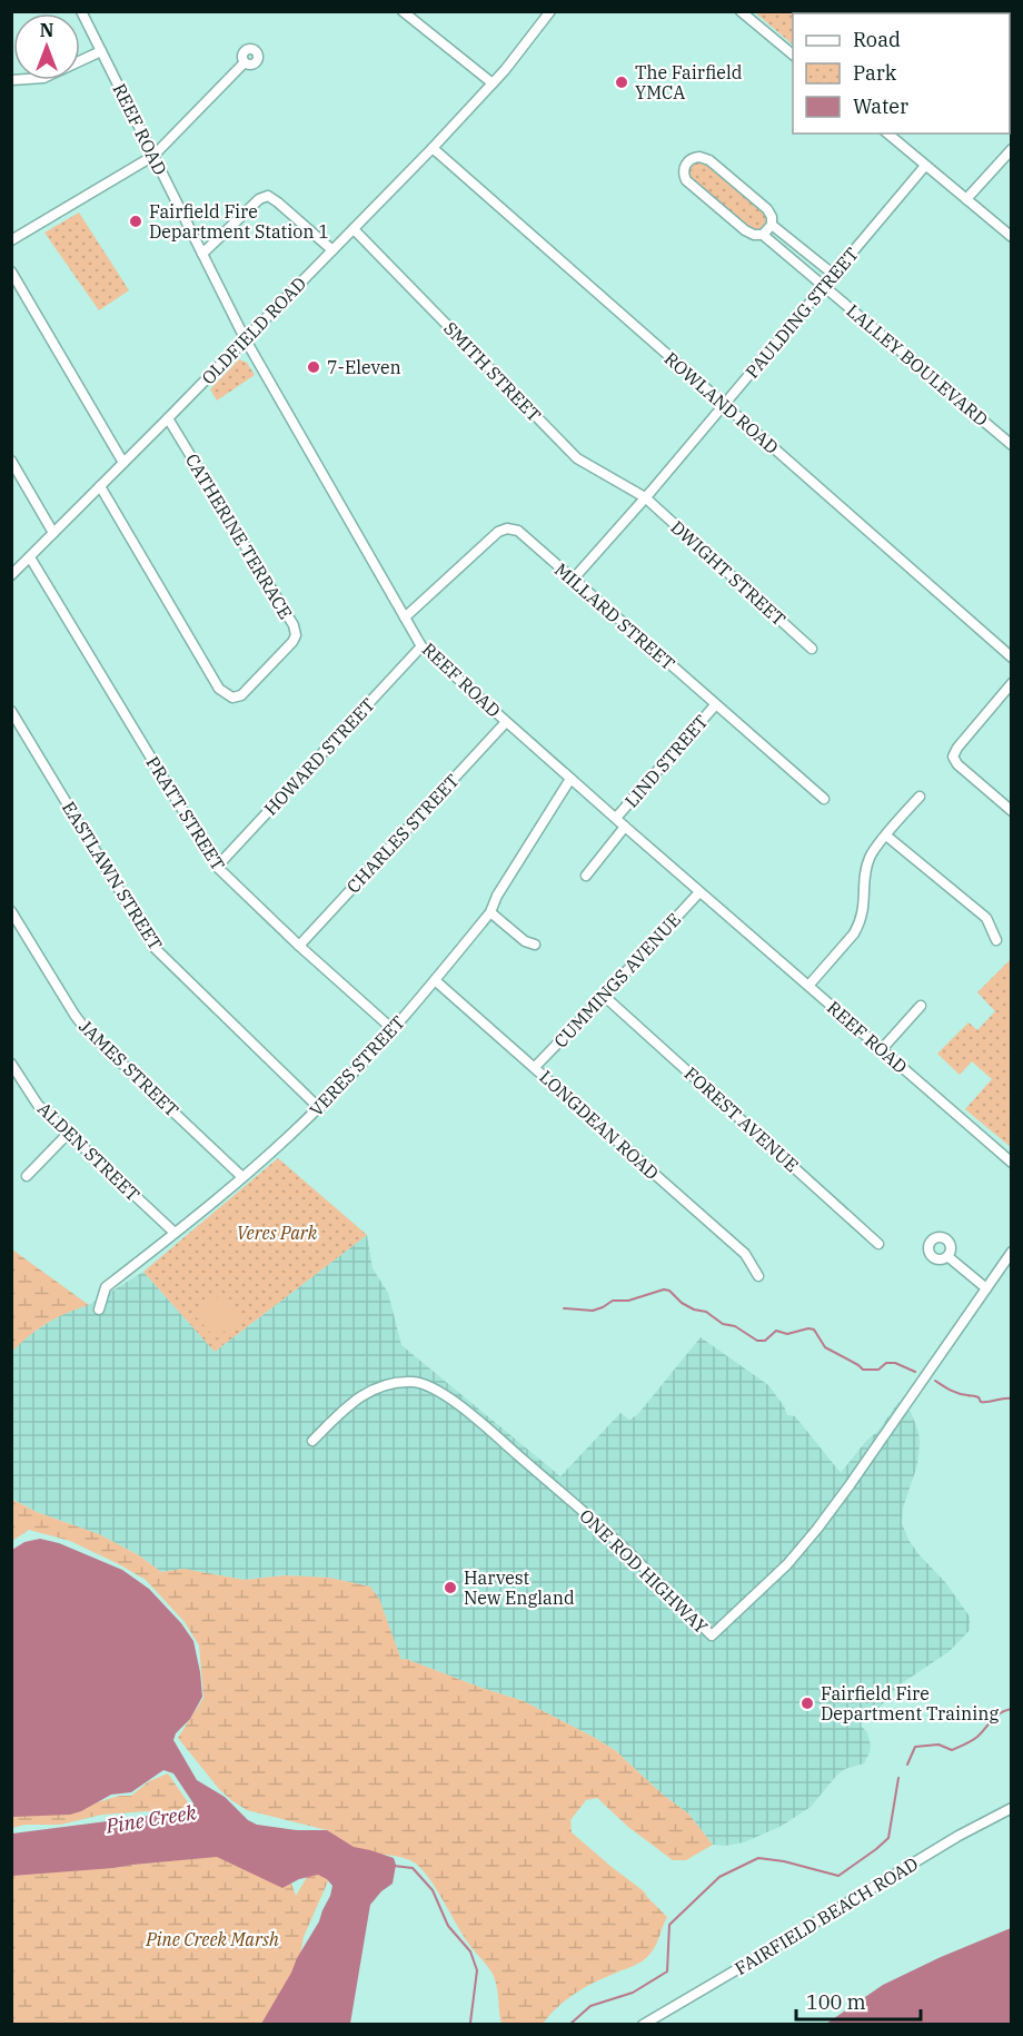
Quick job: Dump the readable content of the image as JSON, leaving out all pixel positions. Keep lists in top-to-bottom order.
{
  "streets": {
    "street": [
      "REEF ROAD",
      "PAULDING STREET",
      "OLDFIELD ROAD",
      "LALLEY BOULEVARD",
      "SMITH STREET",
      "ROWLAND ROAD",
      "CATHERINE TERRACE",
      "DWIGHT STREET",
      "MILLARD STREET",
      "HOWARD STREET",
      "LIND STREET",
      "PRATT STREET",
      "CHARLES STREET",
      "EASTLAWN STREET",
      "CUMMINGS AVENUE",
      "VERES STREET",
      "JAMES STREET",
      "FOREST AVENUE",
      "LONGDEAN ROAD",
      "ALDEN STREET",
      "ONE ROD HIGHWAY",
      "FAIRFIELD BEACH ROAD"
    ]
  },
  "crossings": [
    ["REEF ROAD", "OLDFIELD ROAD"],
    ["REEF ROAD", "MILLARD STREET"],
    ["REEF ROAD", "HOWARD STREET"],
    ["REEF ROAD", "LIND STREET"],
    ["REEF ROAD", "CHARLES STREET"],
    ["REEF ROAD", "CUMMINGS AVENUE"],
    ["REEF ROAD", "VERES STREET"],
    ["PAULDING STREET", "LALLEY BOULEVARD"],
    ["PAULDING STREET", "SMITH STREET"],
    ["PAULDING STREET", "ROWLAND ROAD"],
    ["PAULDING STREET", "DWIGHT STREET"],
    ["PAULDING STREET", "MILLARD STREET"],
    ["OLDFIELD ROAD", "SMITH STREET"],
    ["OLDFIELD ROAD", "ROWLAND ROAD"],
    ["OLDFIELD ROAD", "CATHERINE TERRACE"],
    ["OLDFIELD ROAD", "PRATT STREET"],
    ["SMITH STREET", "DWIGHT STREET"],
    ["MILLARD STREET", "LIND STREET"],
    ["HOWARD STREET", "PRATT STREET"],
    ["PRATT STREET", "CHARLES STREET"],
    ["PRATT STREET", "VERES STREET"],
    ["EASTLAWN STREET", "VERES STREET"],
    ["CUMMINGS AVENUE", "FOREST AVENUE"],
    ["CUMMINGS AVENUE", "LONGDEAN ROAD"],
    ["VERES STREET", "JAMES STREET"],
    ["VERES STREET", "LONGDEAN ROAD"],
    ["VERES STREET", "ALDEN STREET"]
  ],
  "water": ["Pine Creek"],
  "parks": ["Veres Park", "Pine Creek Marsh"],
  "places": [
    "The Fairfield YMCA",
    "Fairfield Fire Department Station 1",
    "7-Eleven",
    "Harvest New England",
    "Fairfield Fire Department Training"
  ],
  "legend": ["Road", "Park", "Water"],
  "scale_bar": "100 m",
  "north": "top"
}
